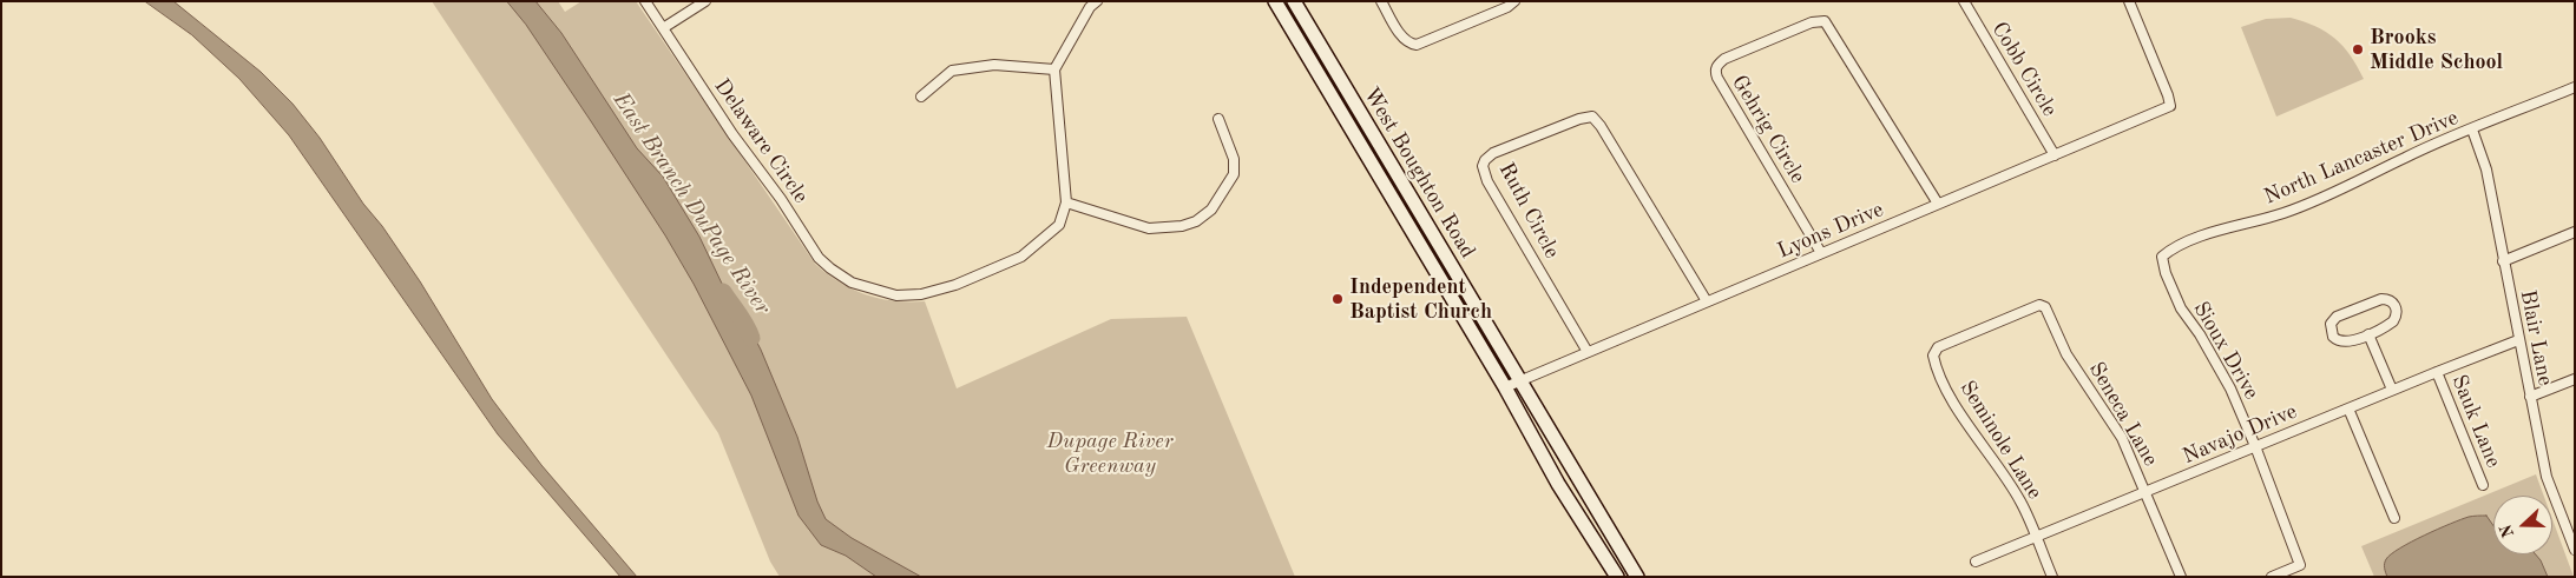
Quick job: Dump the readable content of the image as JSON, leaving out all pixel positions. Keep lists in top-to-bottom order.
{
  "streets": {
    "main road": ["West Boughton Road"],
    "street": [
      "Cobb Circle",
      "Gehrig Circle",
      "Delaware Circle",
      "North Lancaster Drive",
      "Ruth Circle",
      "Lyons Drive",
      "Blair Lane",
      "Sioux Drive",
      "Seneca Lane",
      "Sauk Lane",
      "Navajo Drive",
      "Seminole Lane"
    ]
  },
  "crossings": [
    ["Cobb Circle", "Lyons Drive"],
    ["Gehrig Circle", "Lyons Drive"],
    ["North Lancaster Drive", "Blair Lane"],
    ["North Lancaster Drive", "Sioux Drive"],
    ["West Boughton Road", "Lyons Drive"],
    ["Ruth Circle", "Lyons Drive"],
    ["Blair Lane", "Navajo Drive"],
    ["Sioux Drive", "Navajo Drive"],
    ["Seneca Lane", "Navajo Drive"],
    ["Seneca Lane", "Seminole Lane"],
    ["Sauk Lane", "Navajo Drive"],
    ["Navajo Drive", "Seminole Lane"]
  ],
  "water": ["East Branch DuPage River"],
  "parks": ["Dupage River Greenway"],
  "places": ["Brooks Middle School", "Independent Baptist Church"],
  "north": "left"
}
